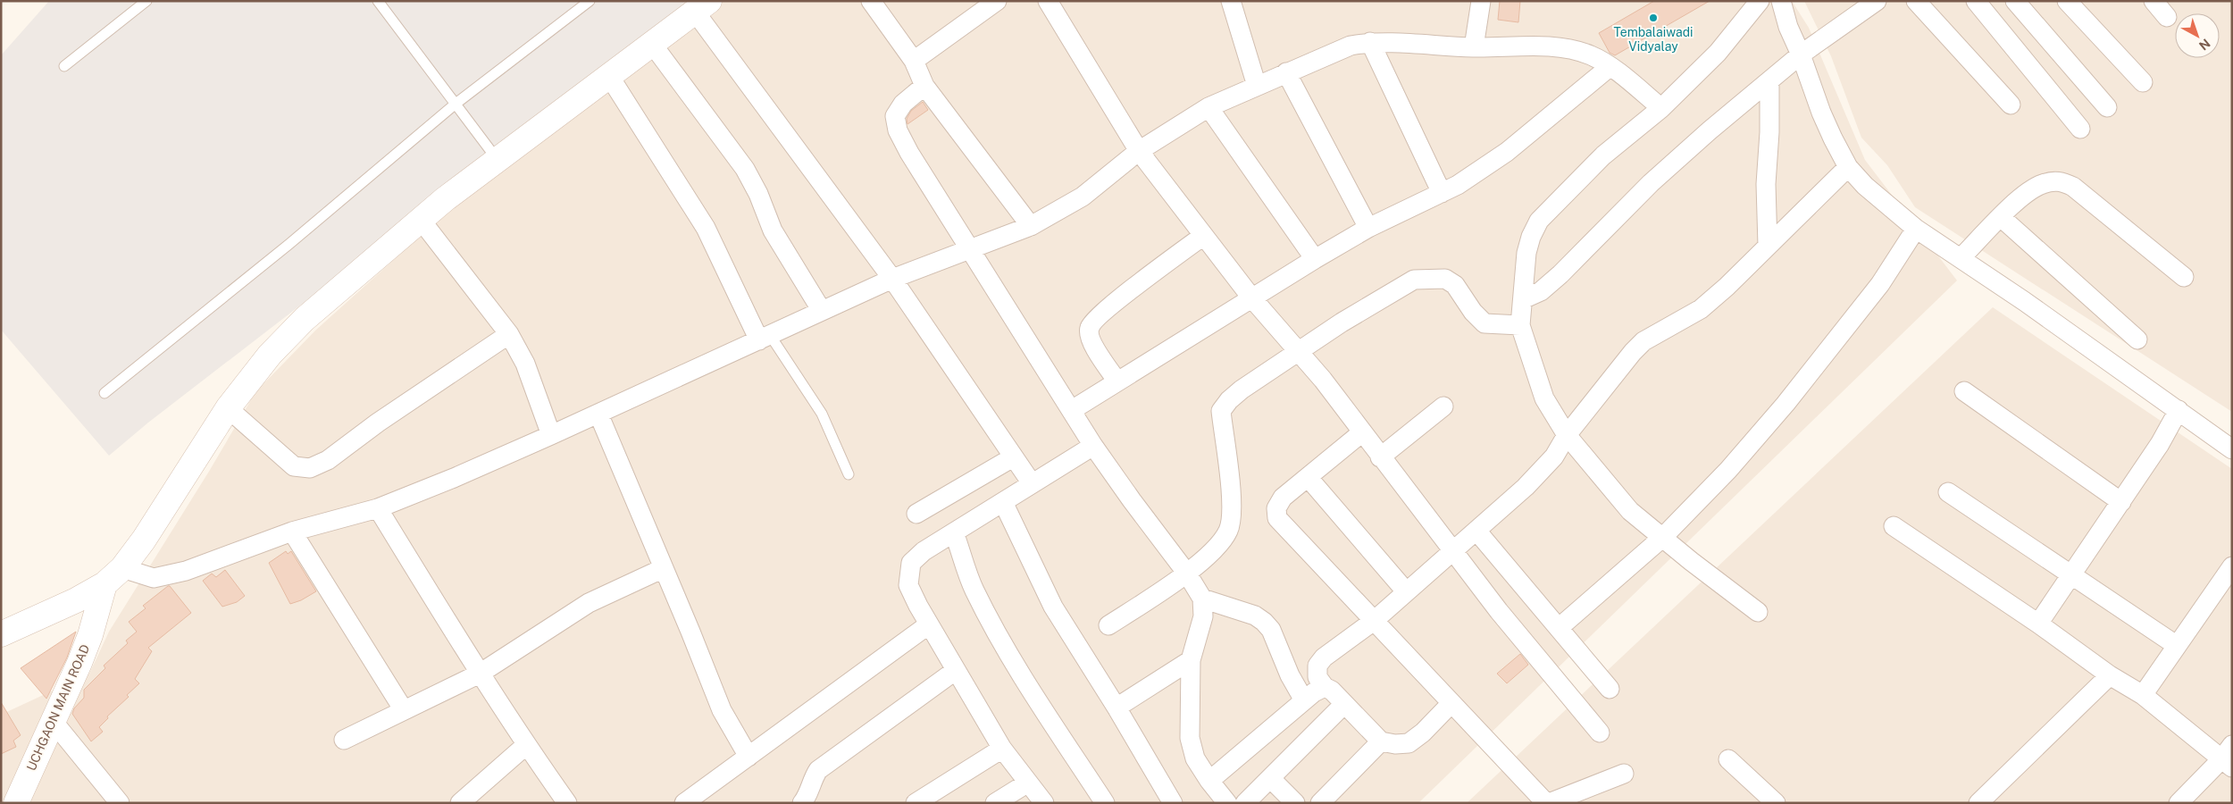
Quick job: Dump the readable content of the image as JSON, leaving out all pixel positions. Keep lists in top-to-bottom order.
{
  "streets": {
    "main road": ["UCHGAON MAIN ROAD"]
  },
  "places": ["Tembalaiwadi Vidyalay"],
  "north": "bottom right"
}
